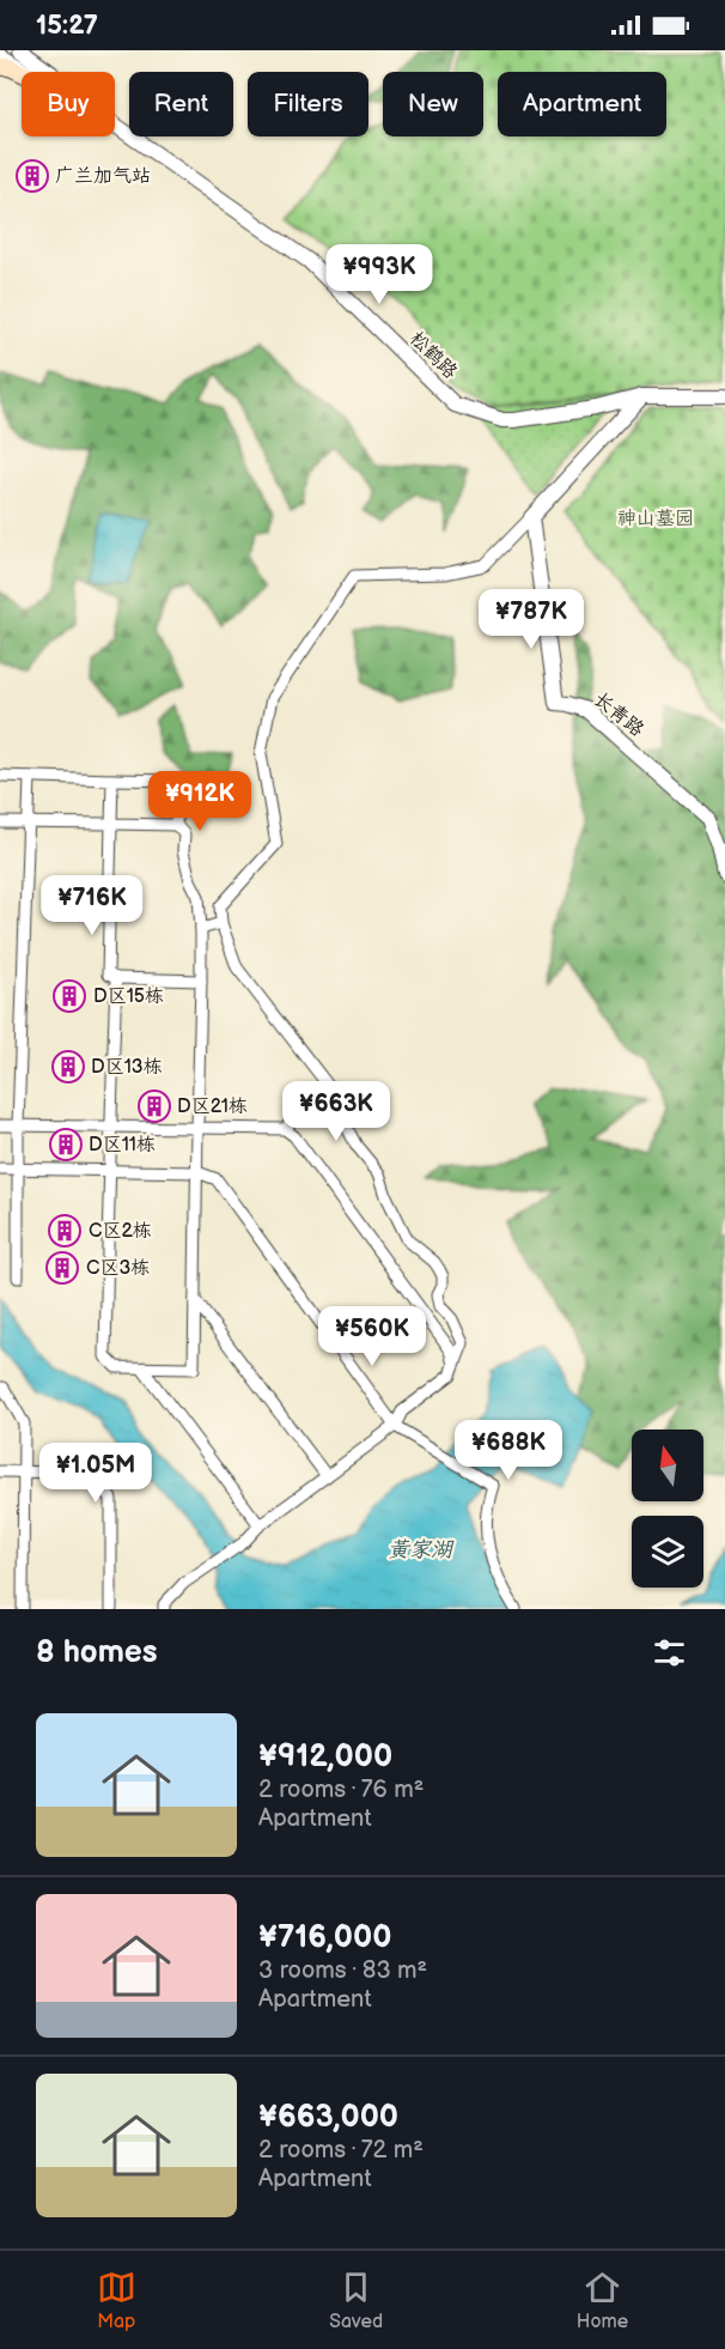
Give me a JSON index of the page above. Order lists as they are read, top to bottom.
{
  "streets": {
    "street": ["松鹤路", "长青路"]
  },
  "water": ["黄家湖"],
  "parks": ["神山墓园"],
  "places": {
    "building": [
      "广兰加气站",
      "D区15栋",
      "D区13栋",
      "D区21栋",
      "D区11栋",
      "C区2栋",
      "C区3栋"
    ]
  },
  "north": "top",
  "page": {
    "status": "15:27",
    "chip": [
      "Buy",
      "Rent",
      "Filters",
      "New",
      "Apartment"
    ],
    "price": [
      "¥993K",
      "¥787K",
      "¥912K",
      "¥716K",
      "¥663K",
      "¥560K",
      "¥688K",
      "¥1.05M"
    ],
    "heading": "8 homes",
    "list": [
      {
        "name": "¥912,000",
        "note": "2 rooms · 76 m² · Apartment"
      },
      {
        "name": "¥716,000",
        "note": "3 rooms · 83 m² · Apartment"
      },
      {
        "name": "¥663,000",
        "note": "2 rooms · 72 m² · Apartment"
      }
    ],
    "tabs": ["Map", "Saved", "Home"]
  }
}
